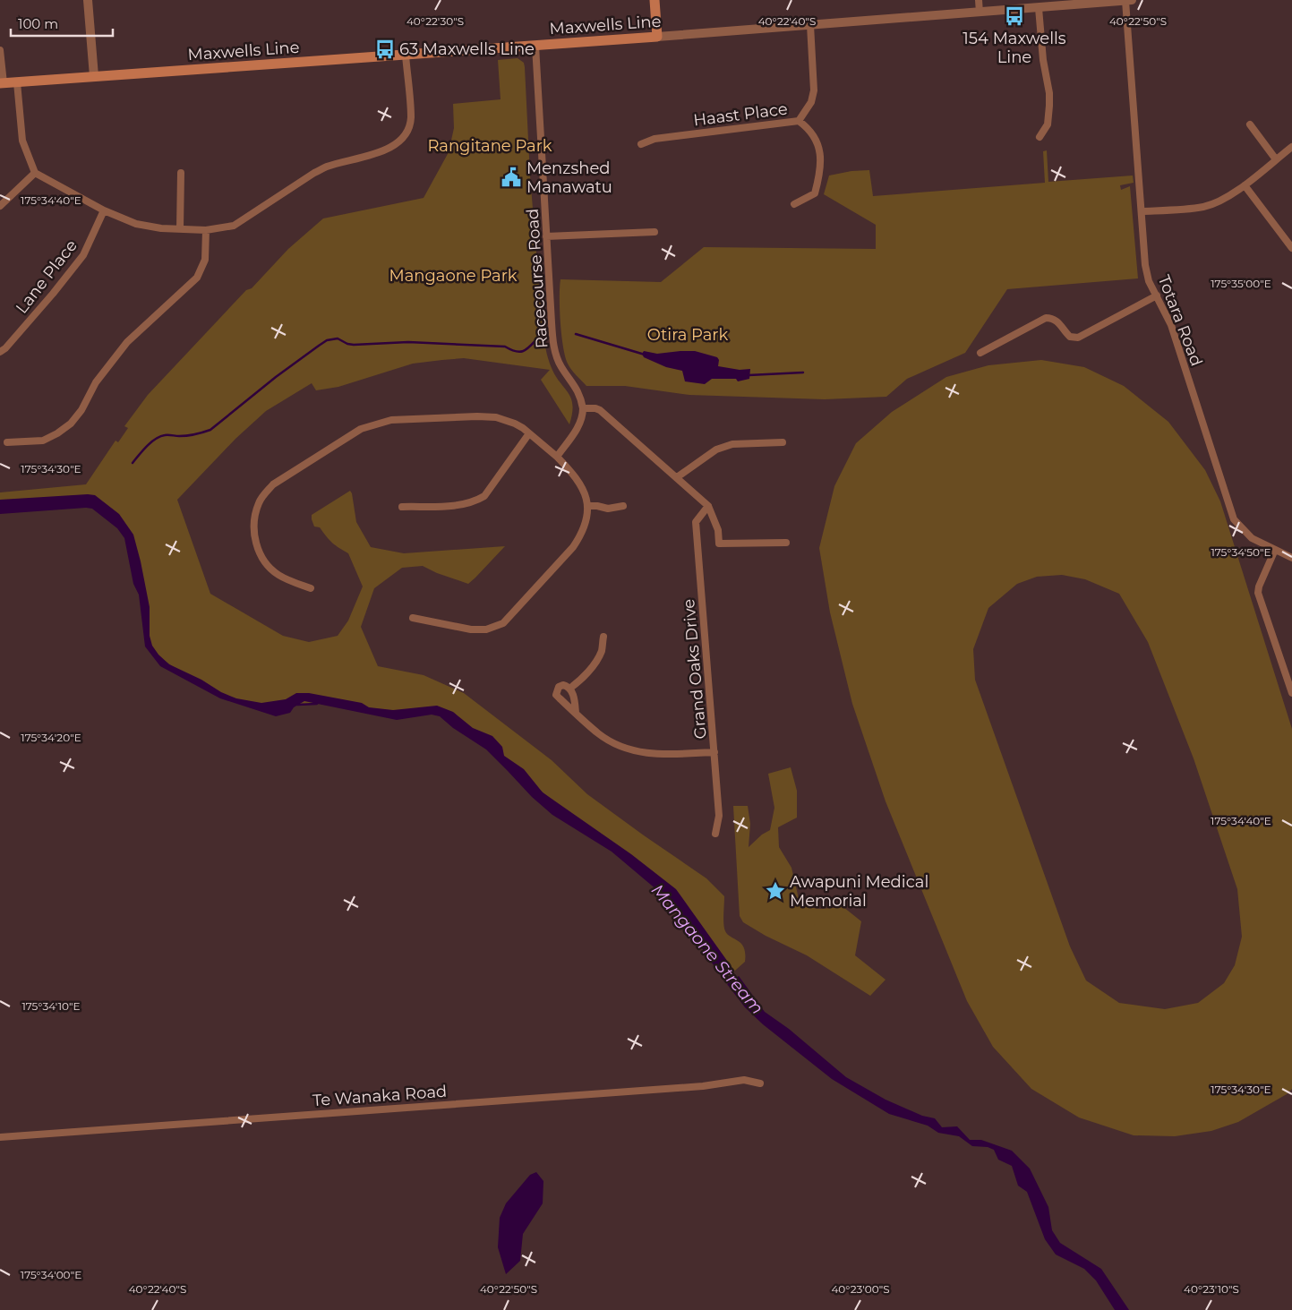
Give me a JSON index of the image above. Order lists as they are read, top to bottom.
{
  "streets": {
    "main road": ["Maxwells Line"],
    "street": [
      "Haast Place",
      "Lane Place",
      "Racecourse Road",
      "Totara Road",
      "Grand Oaks Drive",
      "Te Wanaka Road"
    ]
  },
  "crossings": [
    ["Maxwells Line", "Haast Place"],
    ["Maxwells Line", "Racecourse Road"],
    ["Maxwells Line", "Totara Road"]
  ],
  "water": ["Mangaone Stream"],
  "parks": ["Rangitane Park", "Mangaone Park", "Otira Park"],
  "places": {
    "bus stop": ["154 Maxwells Line", "63 Maxwells Line"],
    "public building": ["Menzshed Manawatu"],
    "place": ["Awapuni Medical Memorial"]
  },
  "scale_bar": "100 m",
  "coordinates": [
    "40°22'30\"S",
    "40°22'40\"S",
    "40°22'50\"S",
    "175°34'40\"E",
    "175°35'00\"E",
    "175°34'30\"E",
    "175°34'50\"E",
    "175°34'20\"E",
    "175°34'10\"E",
    "175°34'00\"E",
    "40°23'00\"S",
    "40°23'10\"S"
  ]
}
